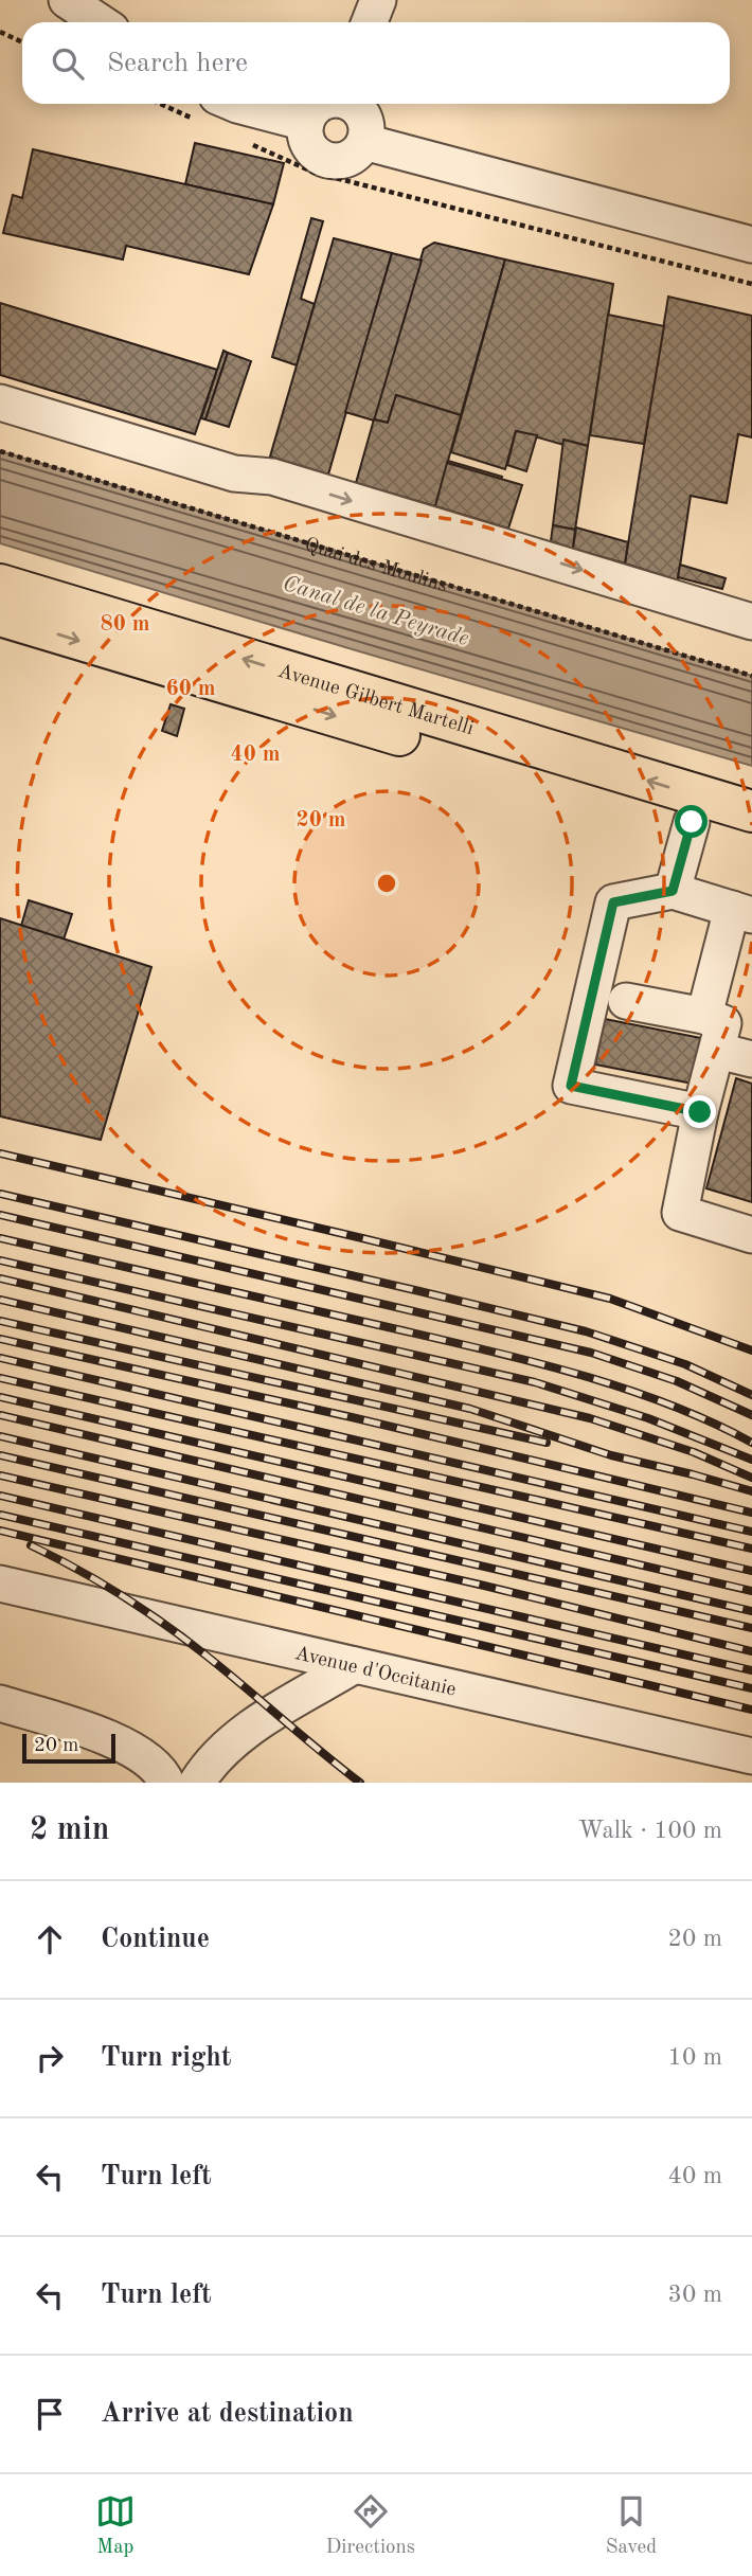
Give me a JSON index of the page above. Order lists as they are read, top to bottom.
{
  "streets": {
    "main road": ["Avenue Gilbert Martelli"],
    "street": ["Avenue d'Occitanie"],
    "path": ["Quai des Moulins"]
  },
  "water": ["Canal de la Peyrade"],
  "scale_bar": "20 m",
  "page": {
    "search": "Search here",
    "scale": "20 m",
    "heading": ["2 min", "Walk · 100 m"],
    "list": [
      ["Continue", "20 m"],
      ["Turn right", "10 m"],
      ["Turn left", "40 m"],
      ["Turn left", "30 m"],
      "Arrive at destination"
    ],
    "nav": ["Map", "Directions", "Saved"]
  },
  "rings": [
    "80 m",
    "60 m",
    "40 m",
    "20 m"
  ]
}
